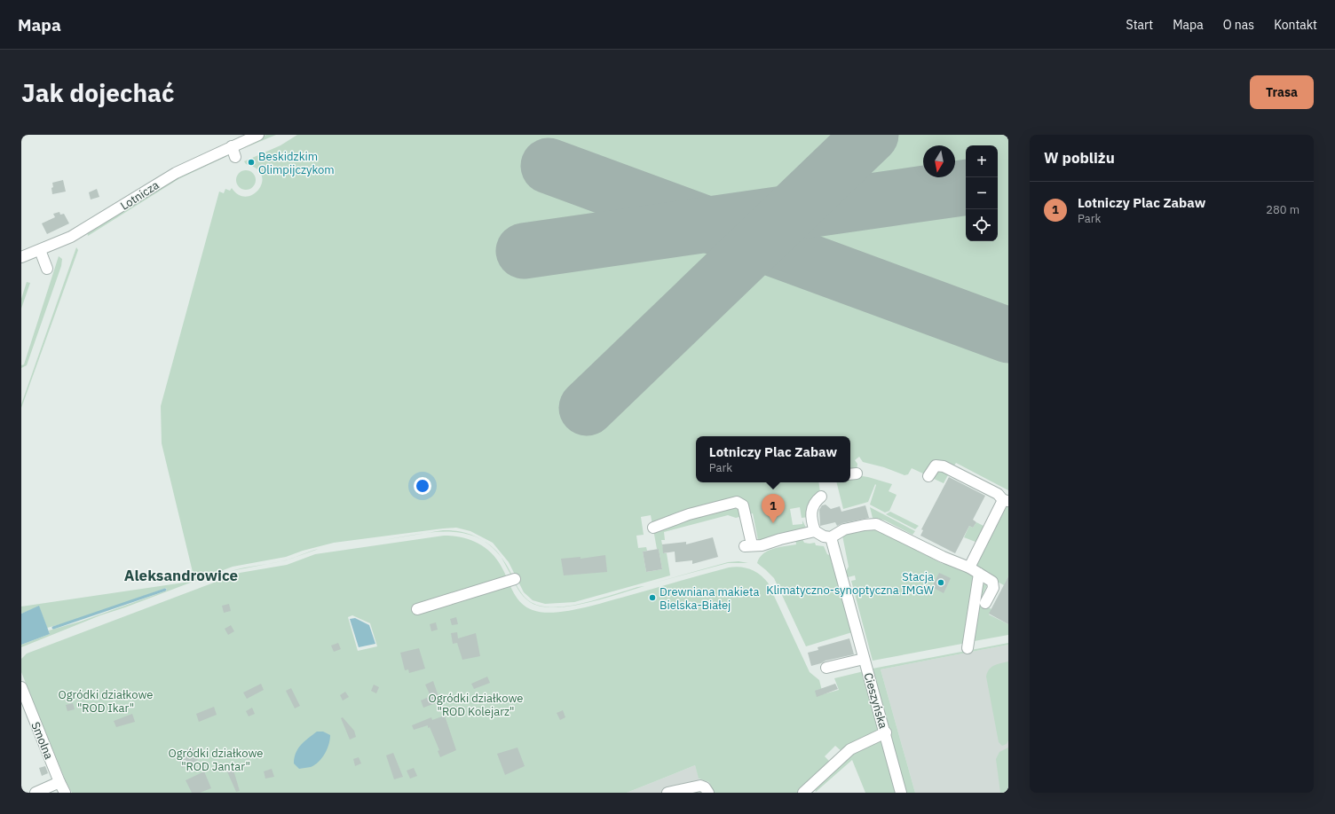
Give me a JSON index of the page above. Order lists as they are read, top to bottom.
{
  "streets": {
    "street": ["Lotnicza", "Cieszyńska", "Smolna"]
  },
  "districts": ["Aleksandrowice"],
  "parks": ["Ogródki działkowe \"ROD Ikar\"", "Ogródki działkowe \"ROD Kolejarz\"", "Ogródki działkowe \"ROD Jantar\""],
  "places": ["Beskidzkim Olimpijczykom", "Stacja Klimatyczno-synoptyczna IMGW", "Drewniana makieta Bielska-Białej"],
  "north": "bottom",
  "page": {
    "header": "Mapa",
    "nav": [
      "Start",
      "Mapa",
      "O nas",
      "Kontakt"
    ],
    "buttons": "Trasa",
    "title": "Jak dojechać",
    "heading": "W pobliżu",
    "map_buttons": ["+", "−"],
    "list": [
      {
        "mark": "1",
        "name": "Lotniczy Plac Zabaw",
        "note": "Park",
        "value": "280 m"
      }
    ],
    "popup": ["Lotniczy Plac Zabaw", "Park"],
    "pins": "1"
  }
}
